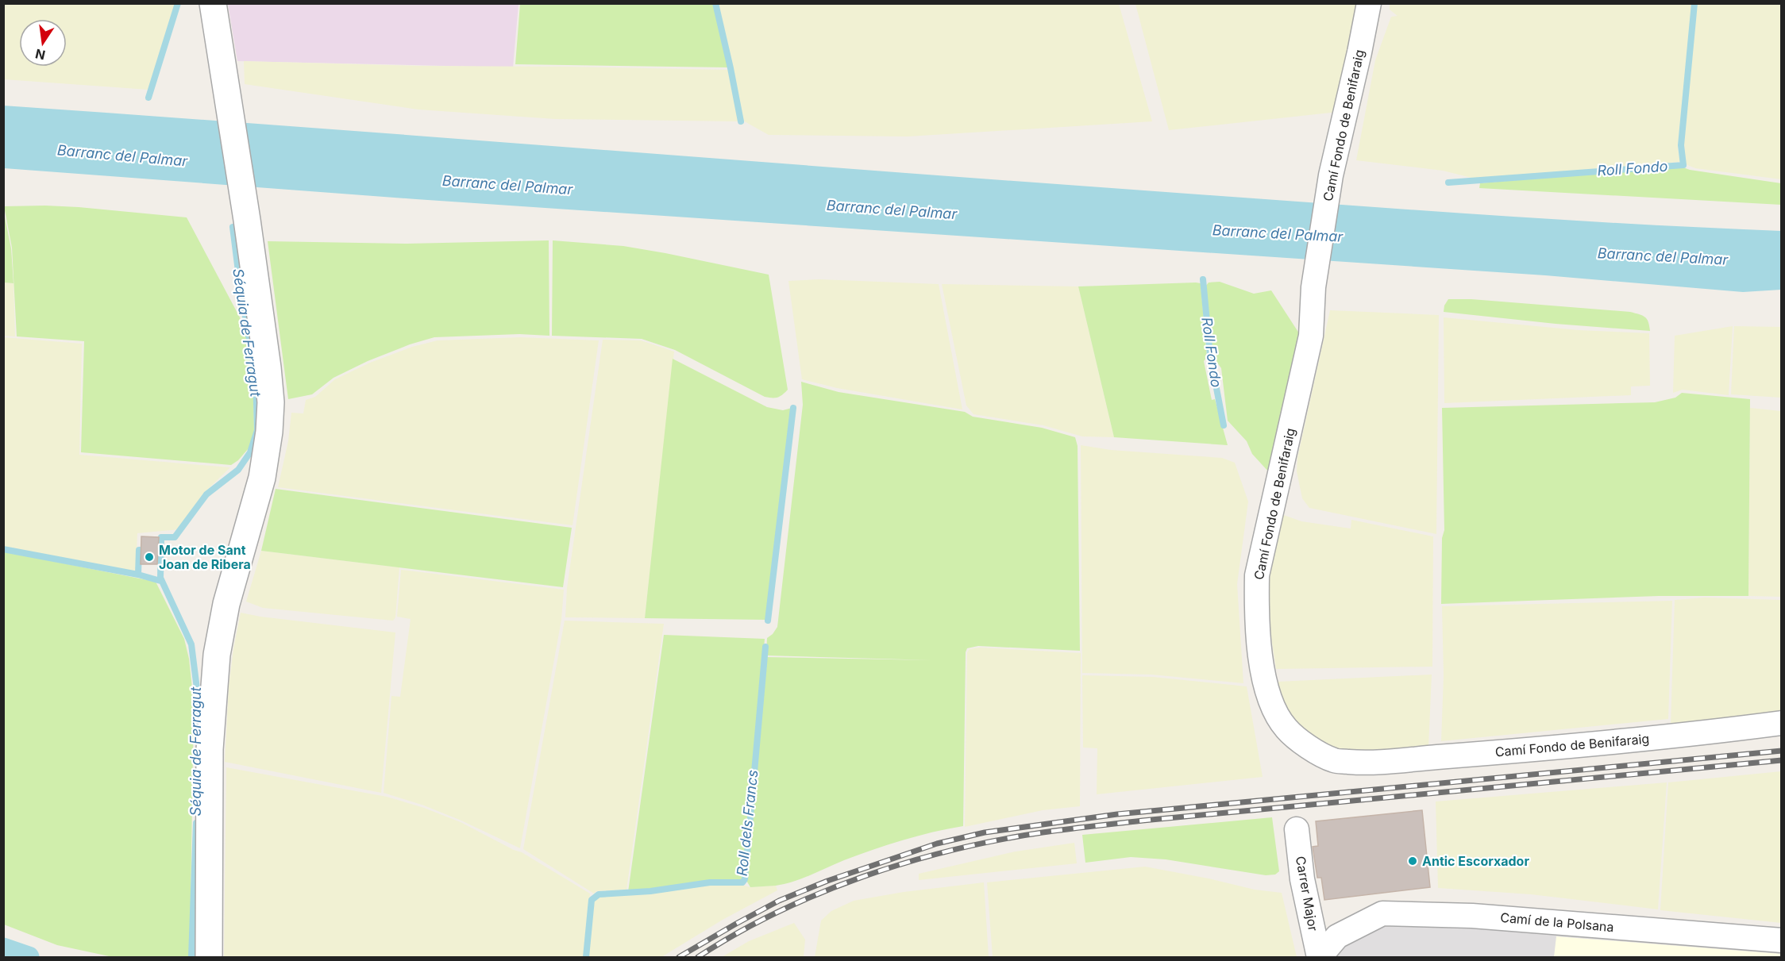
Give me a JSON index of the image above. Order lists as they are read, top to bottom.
{
  "streets": {
    "street": ["Camí Fondo de Benifaraig", "Carrer Major", "Camí de la Polsana"]
  },
  "crossings": [
    ["Carrer Major", "Camí de la Polsana"]
  ],
  "water": [
    "Barranc del Palmar",
    "Roll Fondo",
    "Séquia de Ferragut",
    "Roll dels Francs"
  ],
  "places": ["Motor de Sant Joan de Ribera", "Antic Escorxador"],
  "north": "bottom"
}
